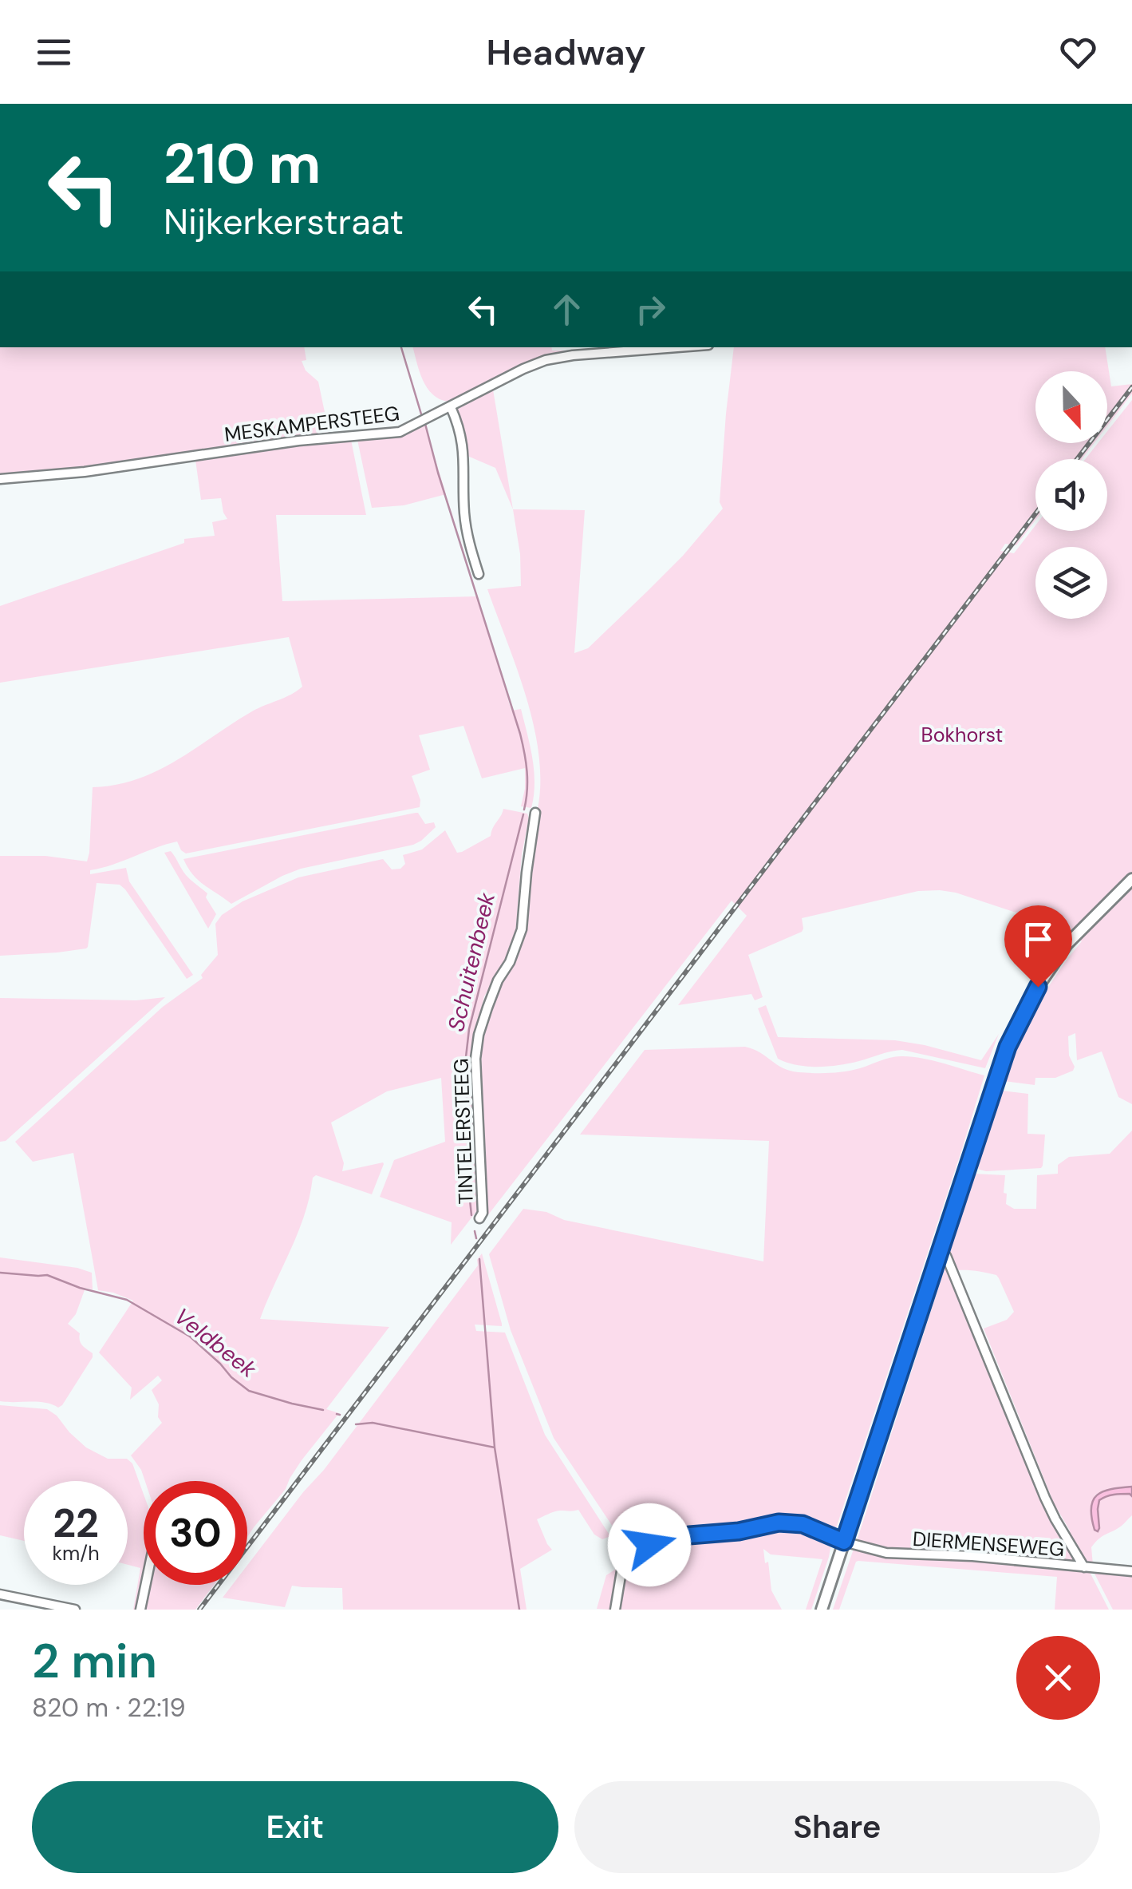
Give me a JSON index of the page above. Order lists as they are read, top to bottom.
{
  "streets": {
    "street": ["MESKAMPERSTEEG", "TINTELERSTEEG", "DIERMENSEWEG"]
  },
  "water": ["Schuitenbeek", "Veldbeek"],
  "parks": ["Bokhorst"],
  "north": "bottom",
  "page": {
    "header": "Headway",
    "turn": ["210 m", "Nijkerkerstraat"],
    "speed": "22 km/h",
    "limit": "30",
    "heading": ["2 min", "820 m · 22:19"],
    "buttons": ["Exit", "Share"]
  }
}
